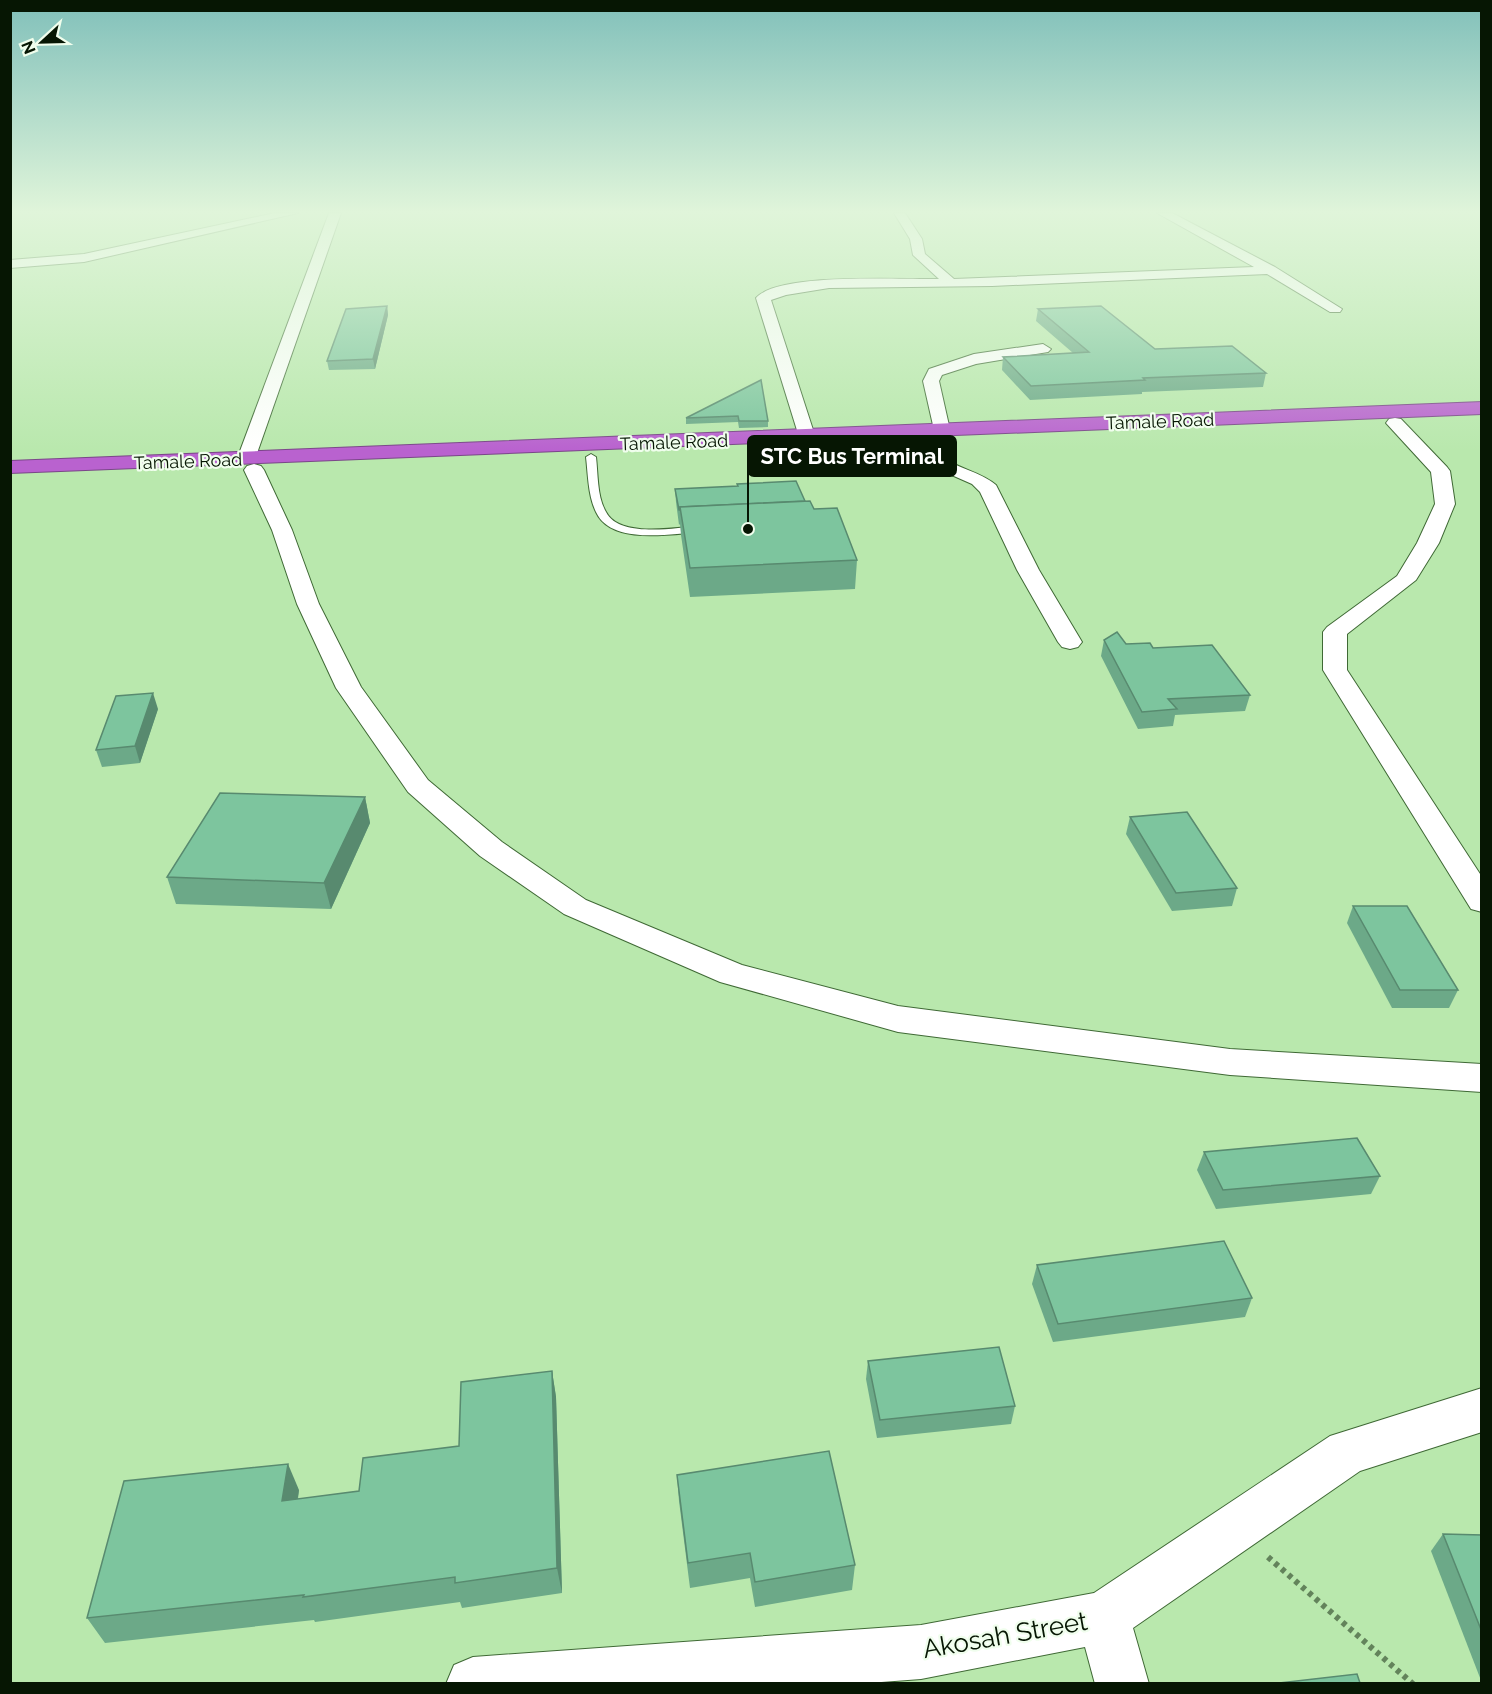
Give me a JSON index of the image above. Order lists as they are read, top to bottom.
{
  "streets": {
    "highway": ["Tamale Road"],
    "street": ["Akosah Street"]
  },
  "places": ["STC Bus Terminal"],
  "north": "left"
}
